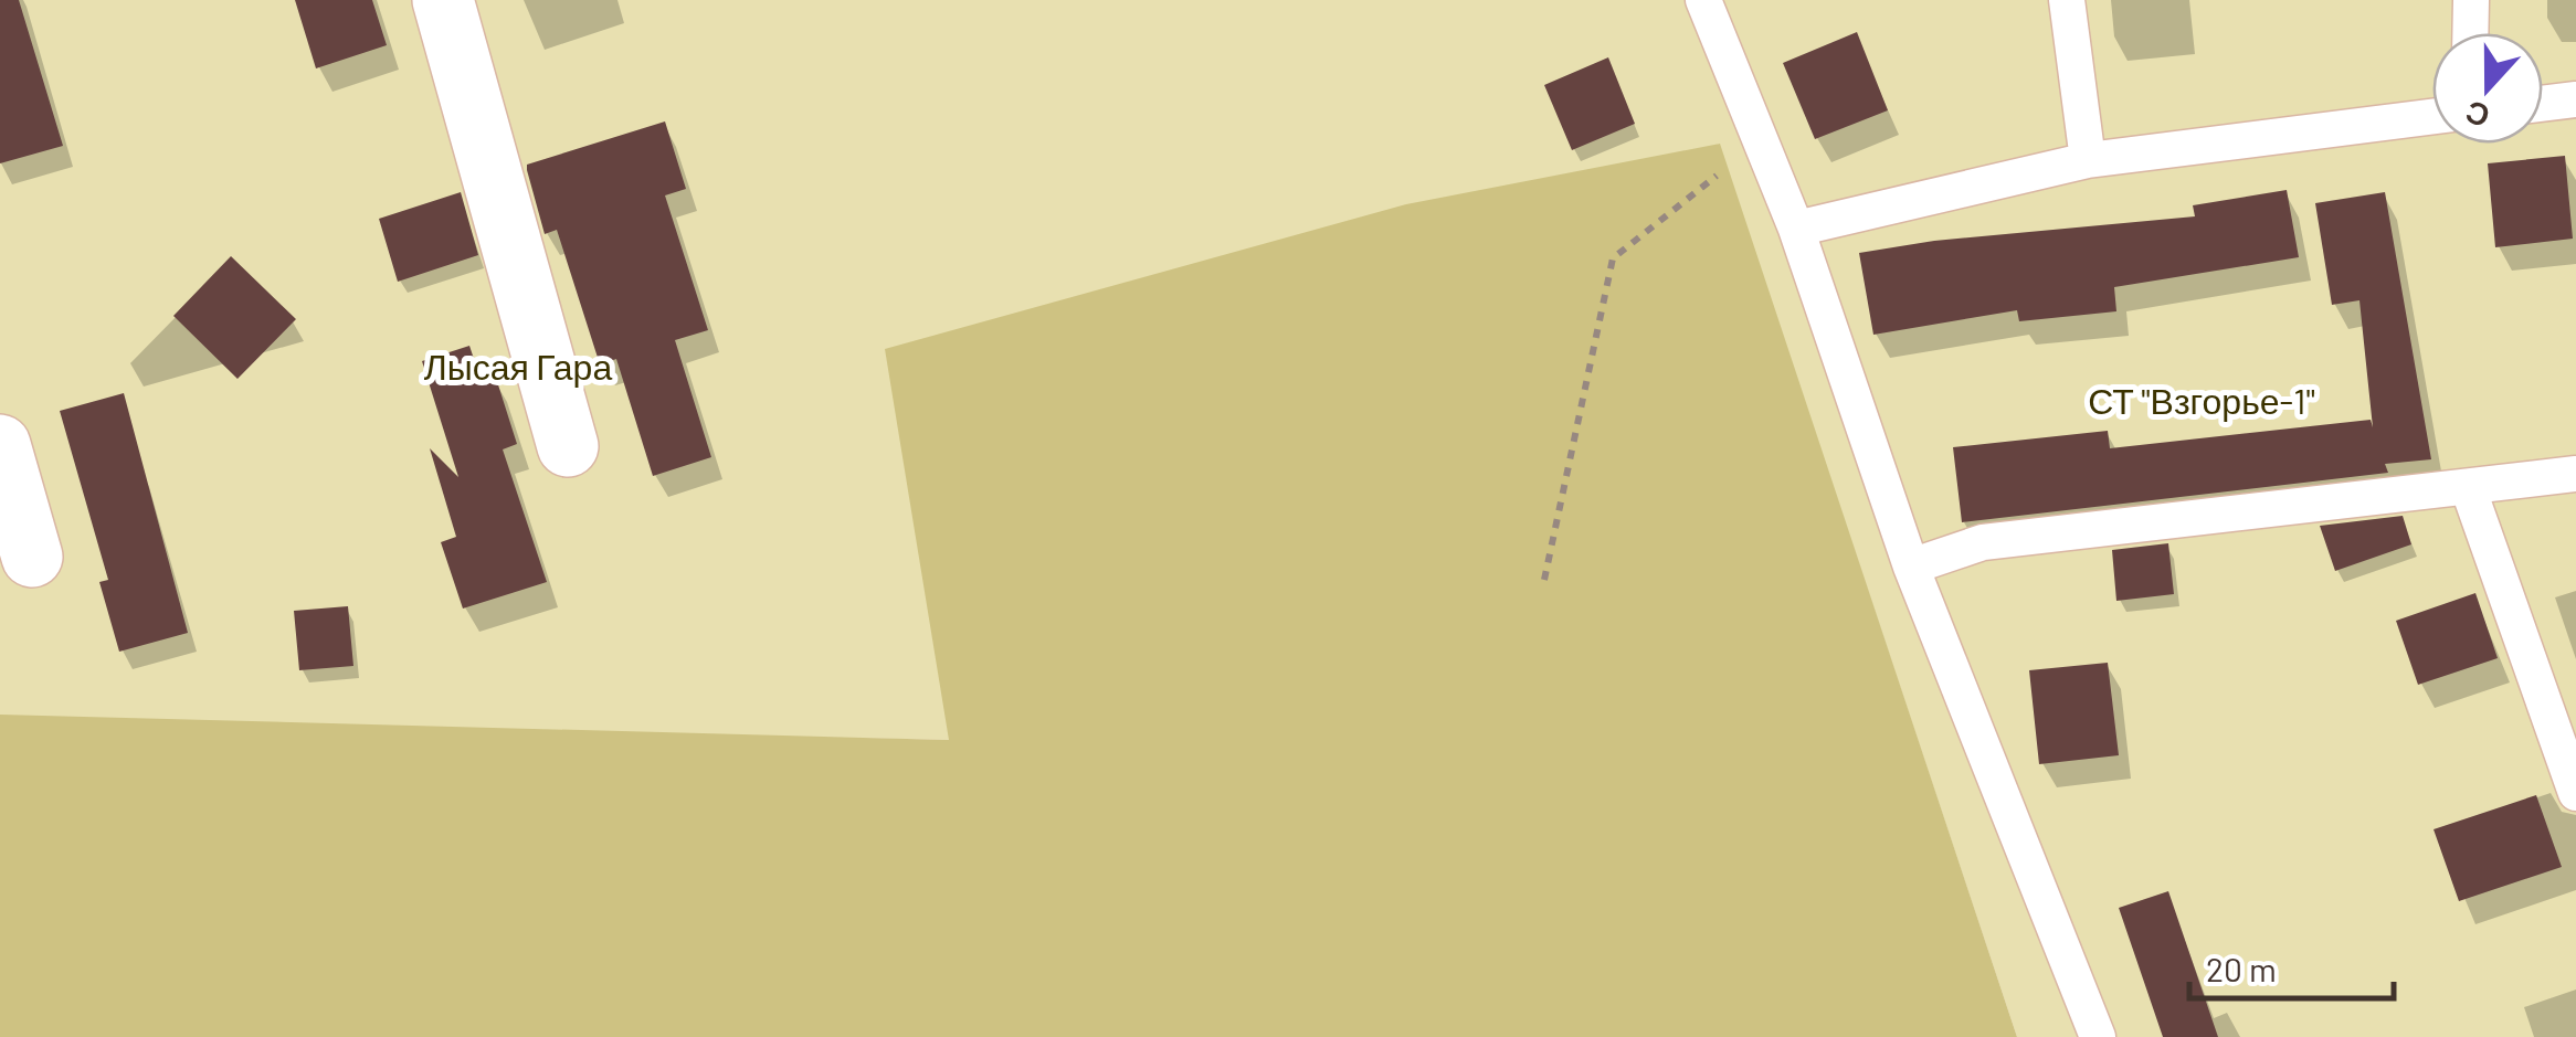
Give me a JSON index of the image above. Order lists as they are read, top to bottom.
{
  "parks": ["Лысая Гара", "СТ \"Взгорье-1\""],
  "scale_bar": "20 m",
  "north": "bottom"
}
